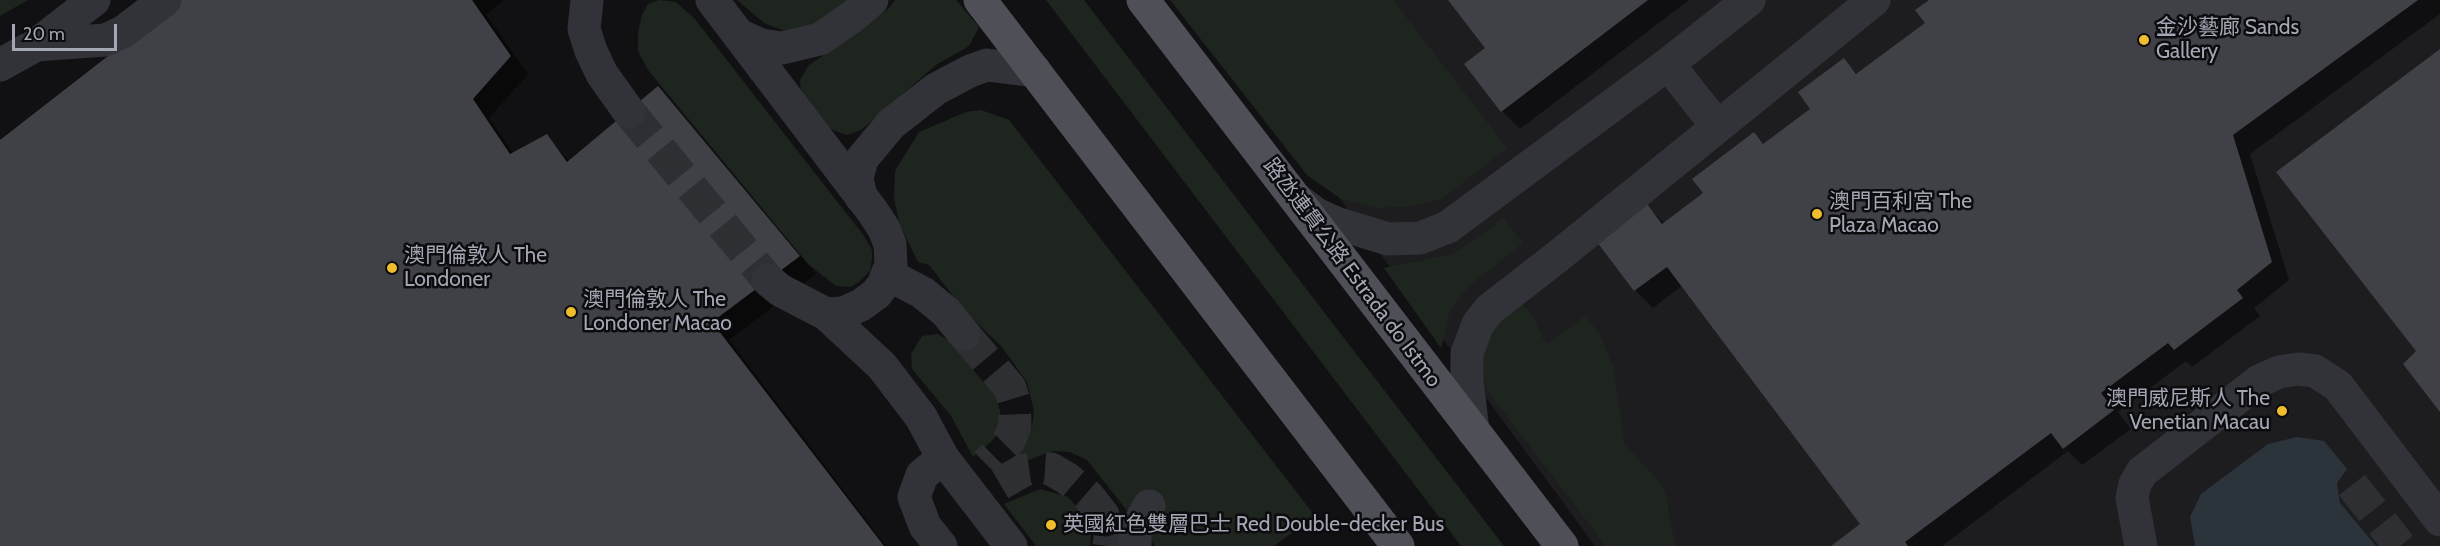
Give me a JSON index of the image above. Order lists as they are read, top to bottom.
{
  "streets": {
    "main road": ["路氹連貫公路 Estrada do Istmo"]
  },
  "places": [
    "金沙藝廊 Sands Gallery",
    "澳門百利宮 The Plaza Macao",
    "澳門倫敦人 The Londoner",
    "澳門倫敦人 The Londoner Macao",
    "澳門威尼斯人 The Venetian Macau",
    "英國紅色雙層巴士 Red Double-decker Bus"
  ],
  "scale_bar": "20 m"
}
